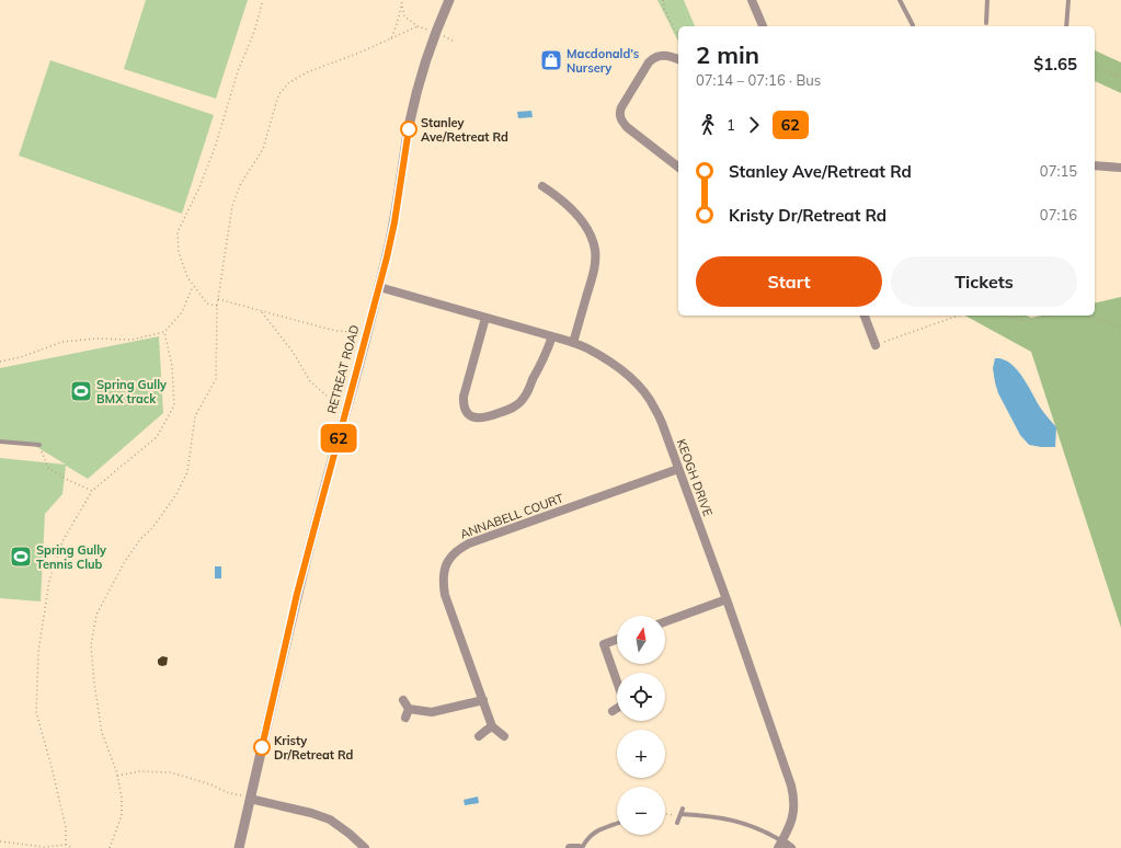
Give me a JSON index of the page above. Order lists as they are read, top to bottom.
{
  "streets": {
    "street": ["RETREAT ROAD", "KEOGH DRIVE", "ANNABELL COURT"]
  },
  "crossings": [
    ["RETREAT ROAD", "KEOGH DRIVE"],
    ["KEOGH DRIVE", "ANNABELL COURT"]
  ],
  "places": {
    "shop": ["Macdonald’s Nursery"],
    "other": ["Stanley Ave/Retreat Rd", "Kristy Dr/Retreat Rd"],
    "sports": ["Spring Gully BMX track", "Spring Gully Tennis Club"]
  },
  "lines": ["bus line 62"],
  "north": "top",
  "page": {
    "on_map": "62",
    "heading": ["2 min", "07:14 – 07:16 · Bus", "$1.65"],
    "legs": ["1", "62"],
    "list": [
      {
        "name": "Stanley Ave/Retreat Rd",
        "value": "07:15"
      },
      {
        "name": "Kristy Dr/Retreat Rd",
        "value": "07:16"
      }
    ],
    "buttons": ["Start", "Tickets"],
    "map_buttons": ["+", "−"]
  }
}
